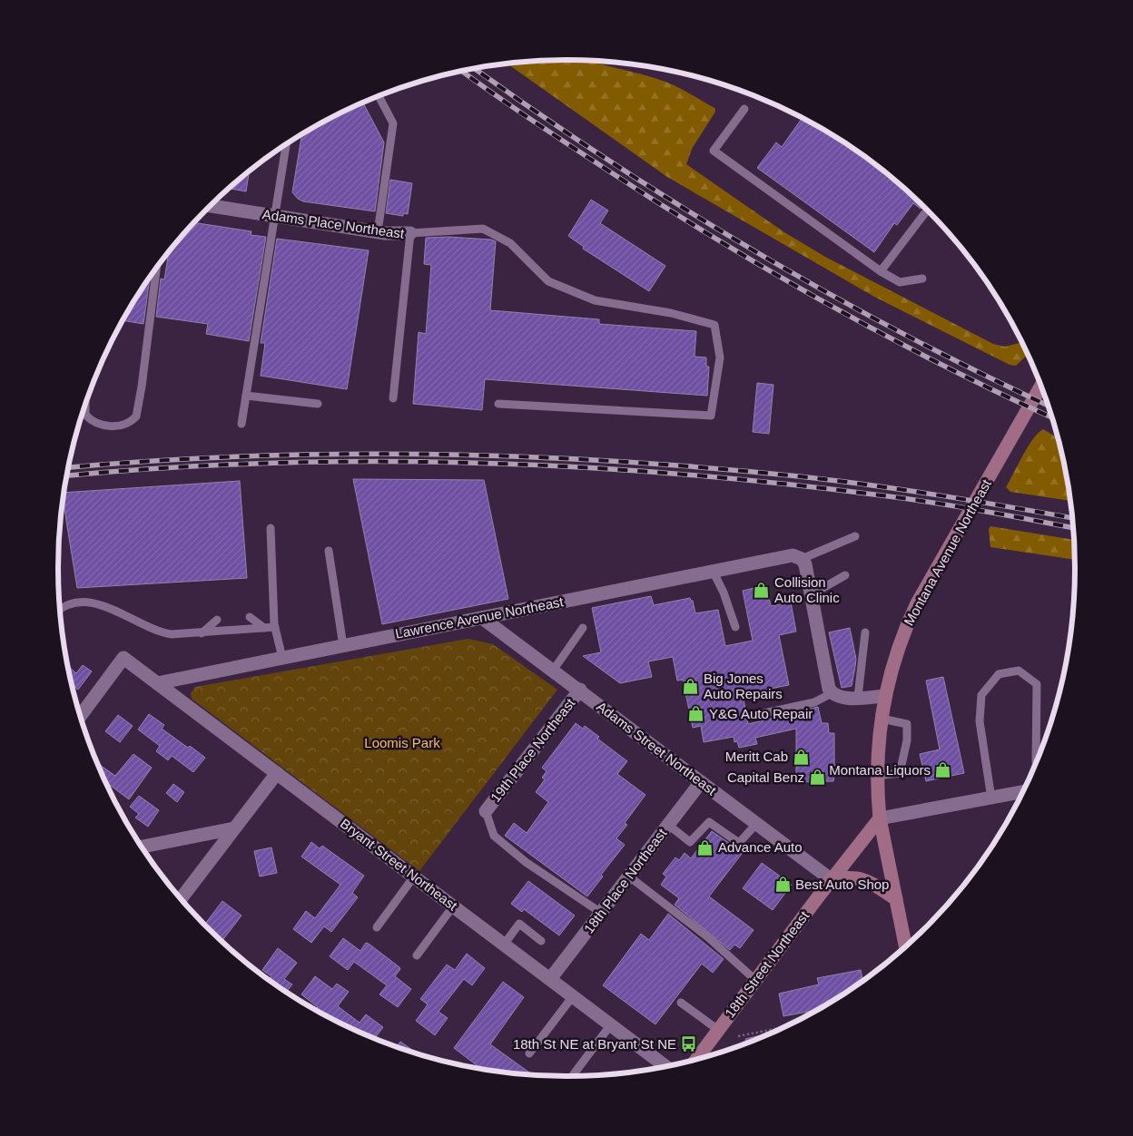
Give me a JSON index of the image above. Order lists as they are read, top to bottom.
{
  "streets": {
    "main road": ["Montana Avenue Northeast", "18th Street Northeast"],
    "street": [
      "Adams Place Northeast",
      "Lawrence Avenue Northeast",
      "Adams Street Northeast",
      "19th Place Northeast",
      "Bryant Street Northeast",
      "18th Place Northeast"
    ]
  },
  "crossings": [
    ["Montana Avenue Northeast", "18th Street Northeast"],
    ["Lawrence Avenue Northeast", "Adams Street Northeast"],
    ["Lawrence Avenue Northeast", "Bryant Street Northeast"],
    ["Adams Street Northeast", "19th Place Northeast"],
    ["Adams Street Northeast", "18th Place Northeast"],
    ["Adams Street Northeast", "18th Street Northeast"],
    ["Bryant Street Northeast", "18th Place Northeast"]
  ],
  "parks": ["Loomis Park"],
  "places": {
    "shop": [
      "Collision Auto Clinic",
      "Big Jones Auto Repairs",
      "Y&G Auto Repair",
      "Meritt Cab",
      "Montana Liquors",
      "Capital Benz",
      "Advance Auto",
      "Best Auto Shop"
    ],
    "bus stop": ["18th St NE at Bryant St NE"]
  }
}
